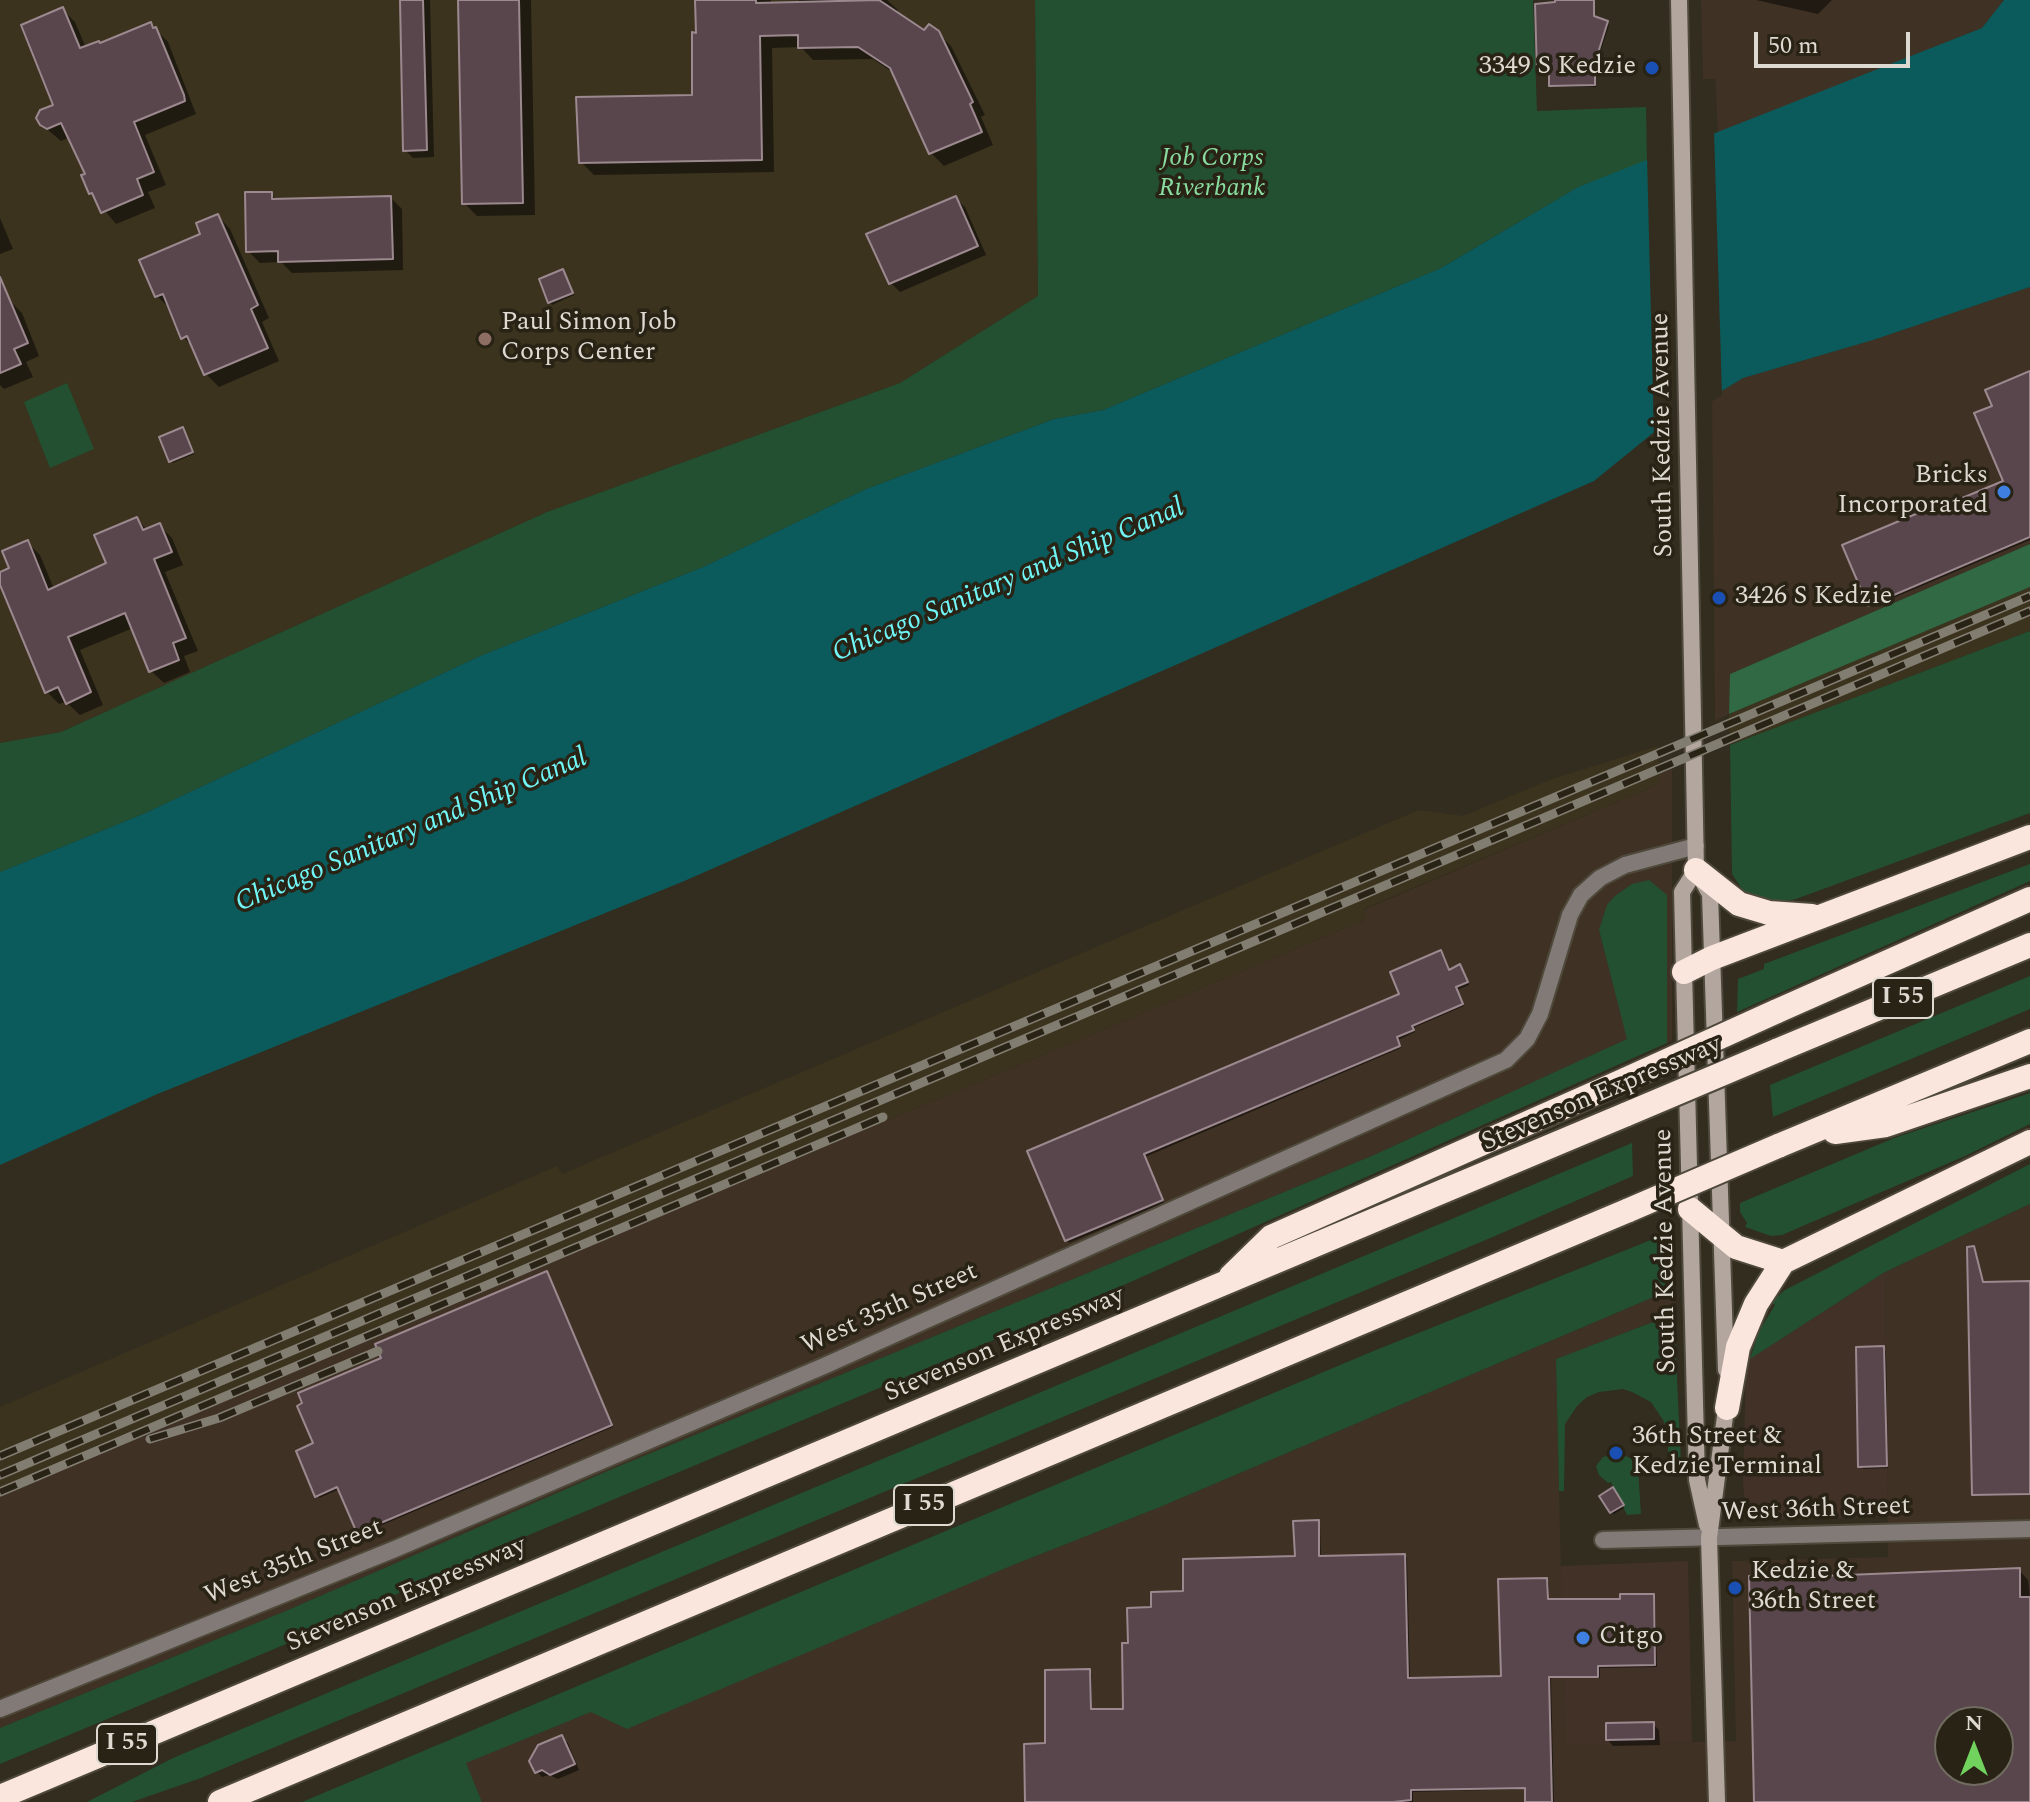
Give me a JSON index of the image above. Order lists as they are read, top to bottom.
{
  "streets": {
    "highway": ["I 55", "Stevenson Expressway"],
    "main road": ["South Kedzie Avenue"],
    "street": ["West 35th Street", "West 36th Street"]
  },
  "crossings": [
    ["South Kedzie Avenue", "West 35th Street"],
    ["South Kedzie Avenue", "West 36th Street"]
  ],
  "water": ["Chicago Sanitary and Ship Canal"],
  "parks": ["Job Corps Riverbank"],
  "places": [
    "3349 S Kedzie",
    "Paul Simon Job Corps Center",
    "Bricks Incorporated",
    "3426 S Kedzie",
    "36th Street & Kedzie Terminal",
    "Kedzie & 36th Street",
    "Citgo"
  ],
  "scale_bar": "50 m",
  "north": "top"
}
